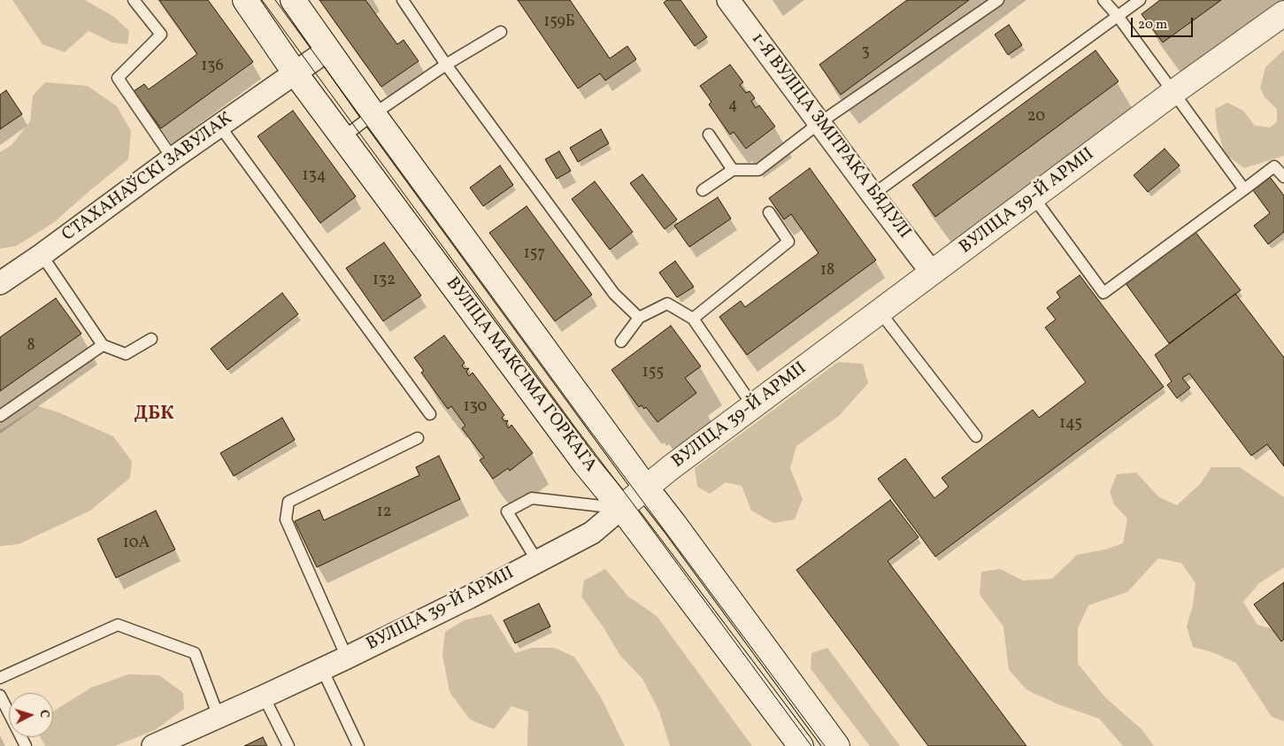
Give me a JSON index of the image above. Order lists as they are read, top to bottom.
{
  "streets": {
    "main road": ["ВУЛІЦА 39-Й АРМІІ", "ВУЛІЦА МАКСІМА ГОРКАГА"],
    "street": ["1-Я ВУЛІЦА ЗМІТРАКА БЯДУЛІ", "СТАХАНАЎСКІ ЗАВУЛАК"]
  },
  "crossings": [
    ["1-Я ВУЛІЦА ЗМІТРАКА БЯДУЛІ", "ВУЛІЦА 39-Й АРМІІ"],
    ["СТАХАНАЎСКІ ЗАВУЛАК", "ВУЛІЦА МАКСІМА ГОРКАГА"],
    ["ВУЛІЦА 39-Й АРМІІ", "ВУЛІЦА МАКСІМА ГОРКАГА"]
  ],
  "districts": ["ДБК"],
  "house_numbers": [
    "159Б",
    "3",
    "136",
    "4",
    "20",
    "134",
    "157",
    "18",
    "132",
    "8",
    "155",
    "130",
    "145",
    "12",
    "10А"
  ],
  "scale_bar": "20 m",
  "north": "right"
}
